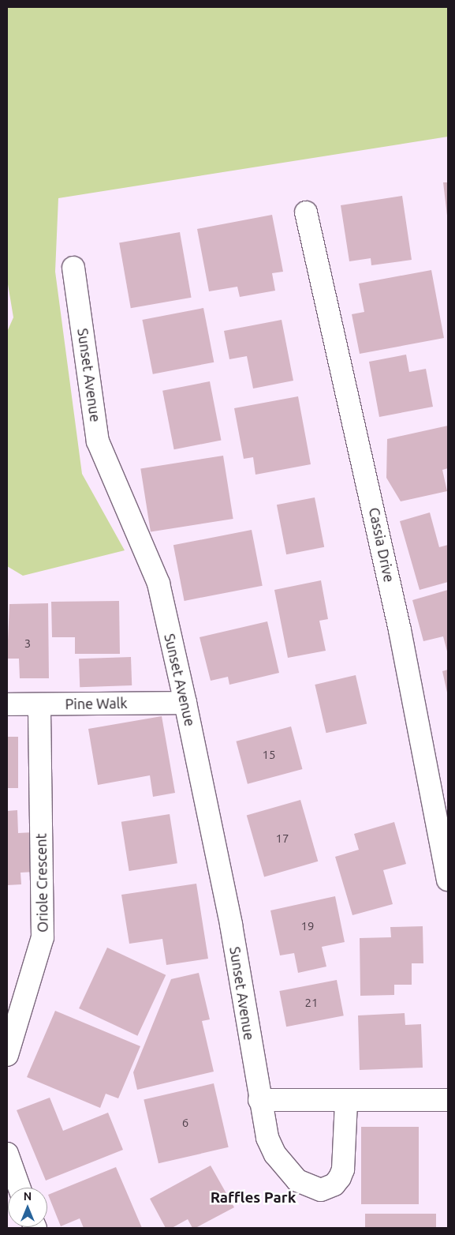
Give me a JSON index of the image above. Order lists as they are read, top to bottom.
{
  "streets": {
    "street": [
      "Sunset Avenue",
      "Cassia Drive",
      "Pine Walk",
      "Oriole Crescent"
    ]
  },
  "crossings": [
    ["Sunset Avenue", "Pine Walk"],
    ["Pine Walk", "Oriole Crescent"]
  ],
  "districts": ["Raffles Park"],
  "house_numbers": [
    "3",
    "15",
    "17",
    "19",
    "21",
    "6"
  ],
  "north": "top"
}
